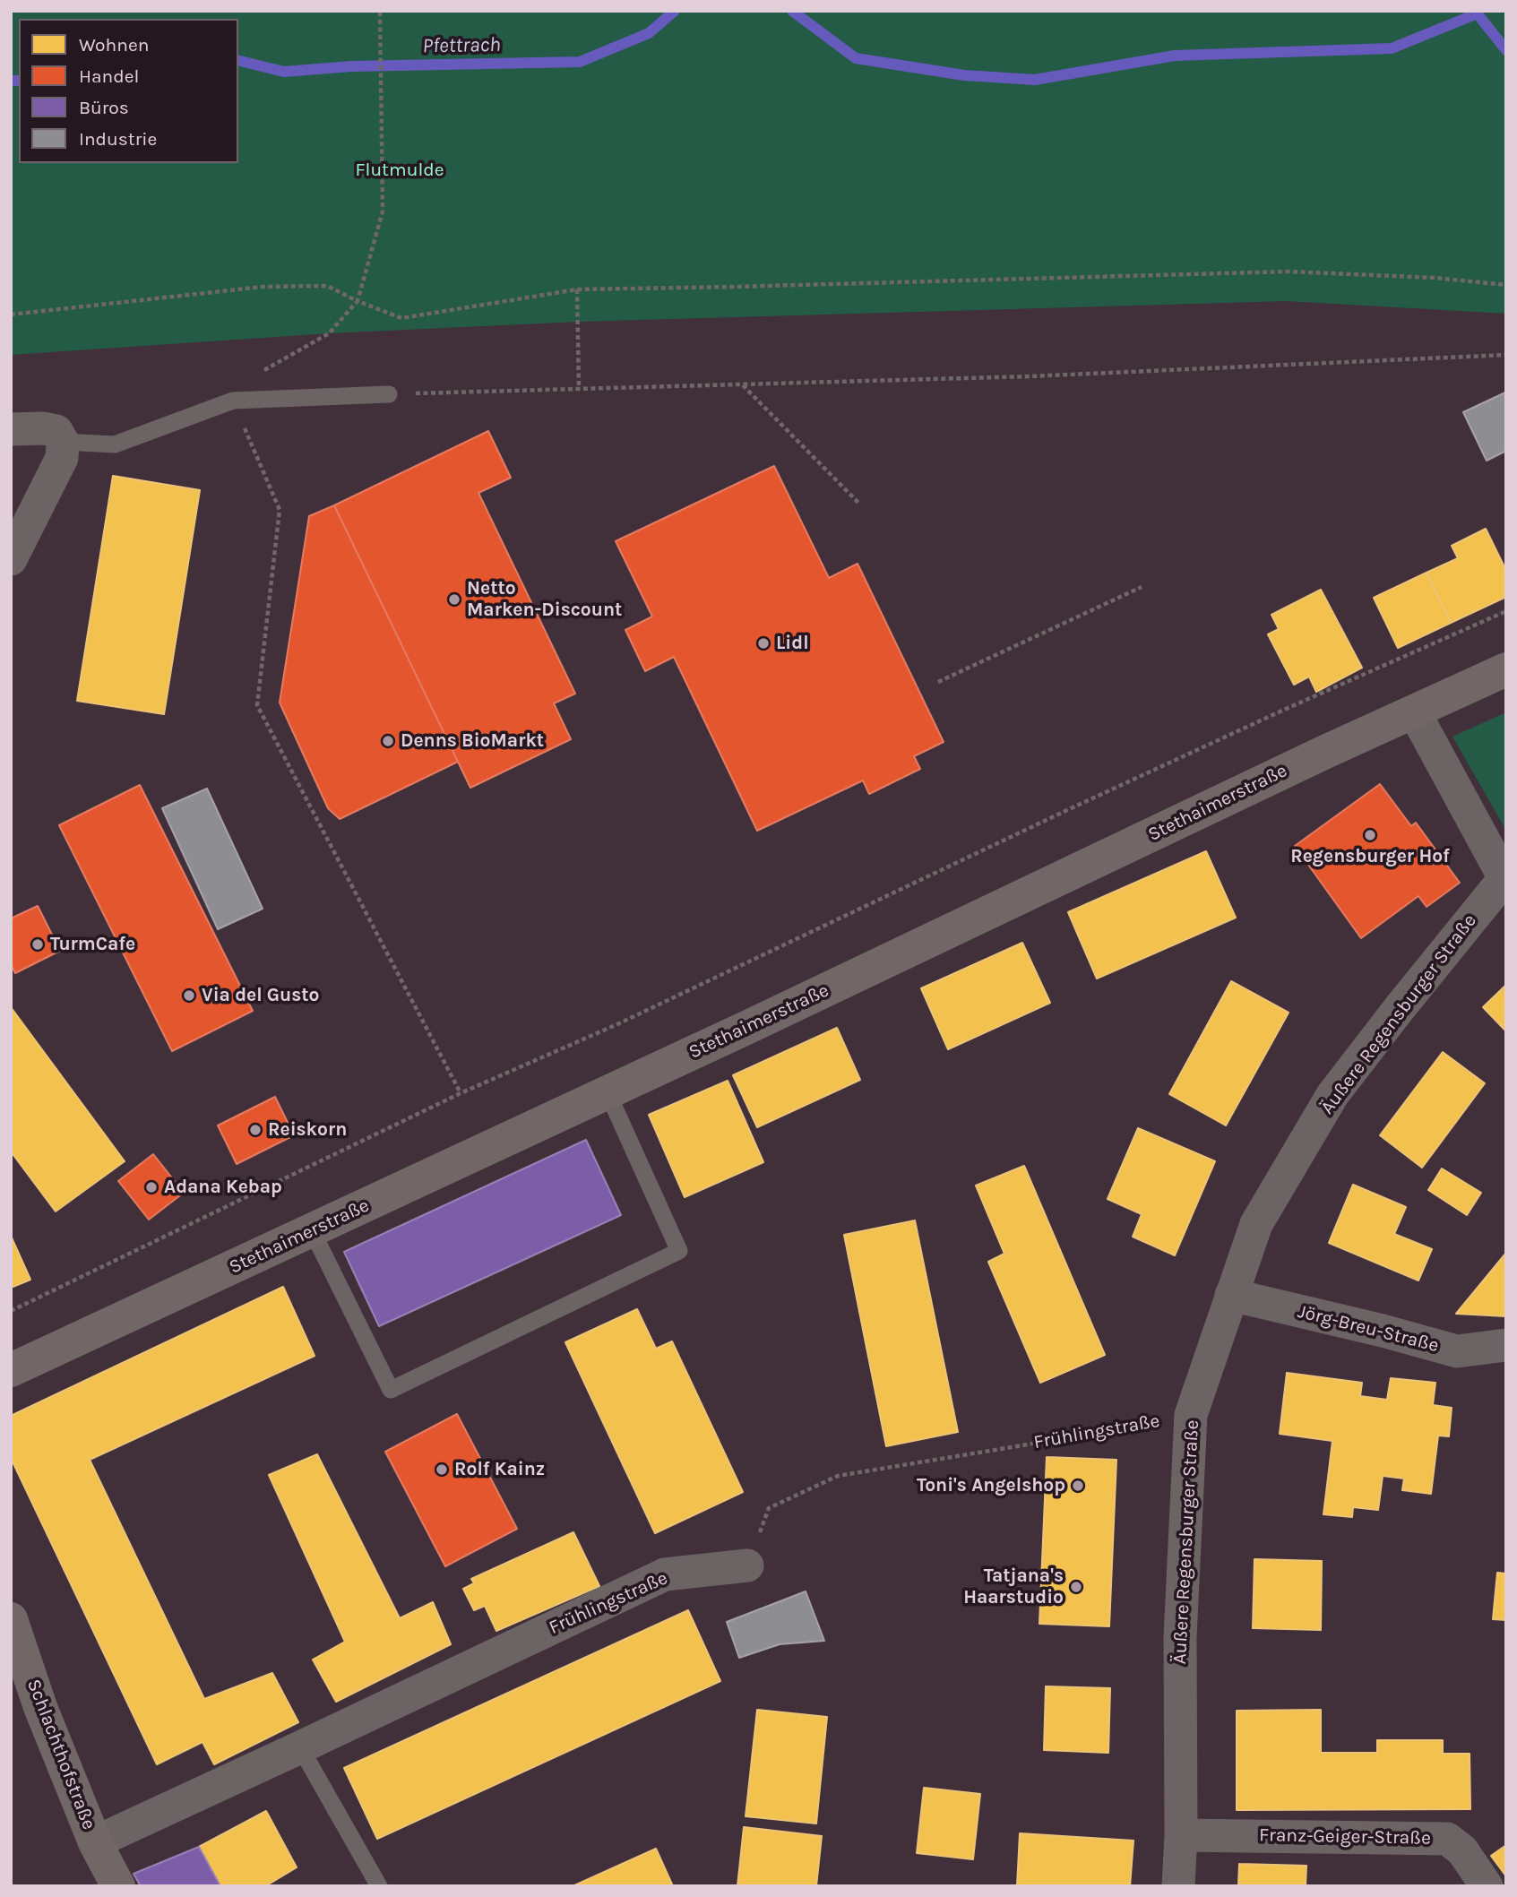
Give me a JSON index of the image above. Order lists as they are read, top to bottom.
{
  "streets": {
    "main road": ["Stethaimerstraße", "Schlachthofstraße"],
    "street": [
      "Äußere Regensburger Straße",
      "Jörg-Breu-Straße",
      "Frühlingstraße",
      "Franz-Geiger-Straße"
    ]
  },
  "crossings": [
    ["Äußere Regensburger Straße", "Jörg-Breu-Straße"],
    ["Äußere Regensburger Straße", "Frühlingstraße"],
    ["Äußere Regensburger Straße", "Franz-Geiger-Straße"],
    ["Frühlingstraße", "Schlachthofstraße"]
  ],
  "water": ["Pfettrach"],
  "parks": ["Flutmulde"],
  "places": [
    "Netto Marken-Discount",
    "Lidl",
    "Denns BioMarkt",
    "Regensburger Hof",
    "TurmCafe",
    "Via del Gusto",
    "Reiskorn",
    "Adana Kebap",
    "Rolf Kainz",
    "Toni's Angelshop",
    "Tatjana's Haarstudio"
  ],
  "legend": [
    "Wohnen",
    "Handel",
    "Büros",
    "Industrie"
  ]
}
